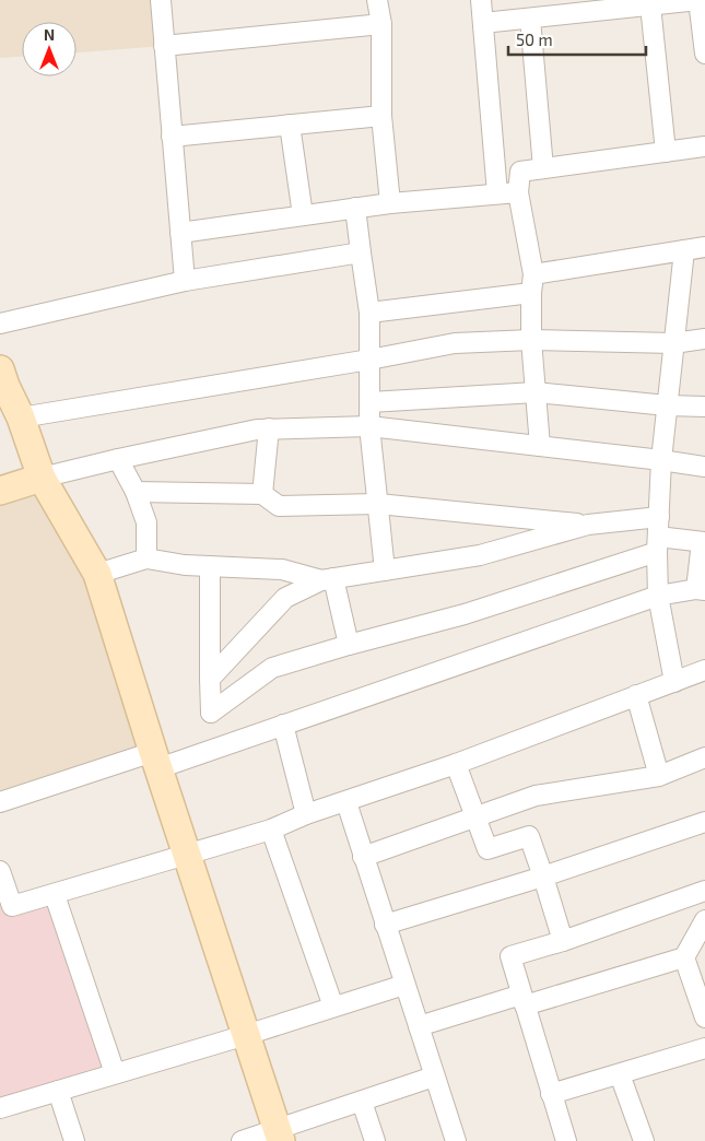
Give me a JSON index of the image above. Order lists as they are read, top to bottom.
{
  "scale_bar": "50 m",
  "north": "top"
}
